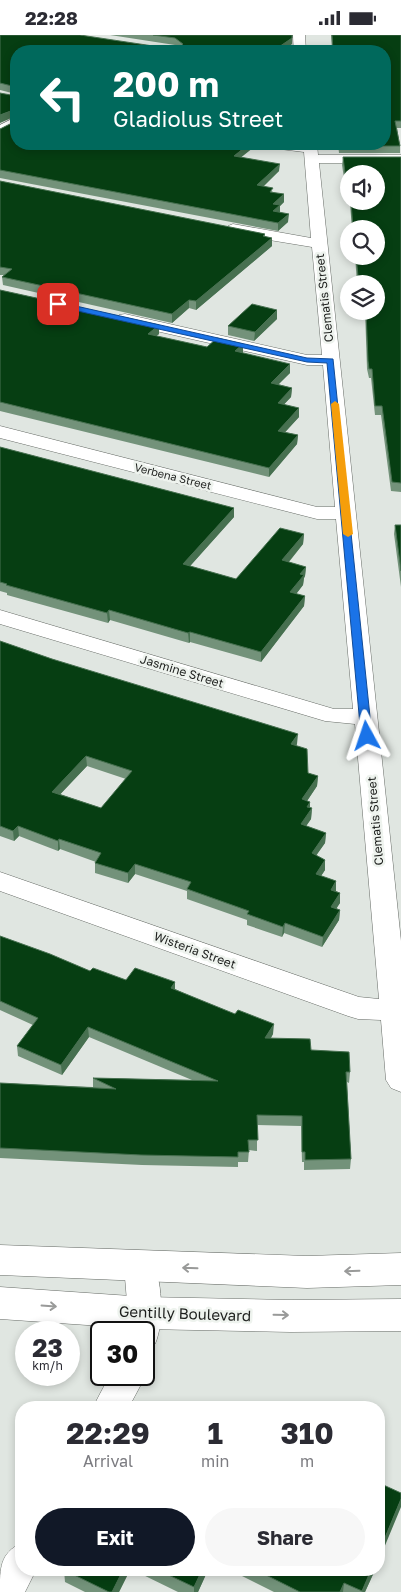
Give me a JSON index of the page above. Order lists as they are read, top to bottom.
{
  "streets": {
    "main road": ["Gentilly Boulevard"],
    "street": [
      "Clematis Street",
      "Verbena Street",
      "Jasmine Street",
      "Wisteria Street"
    ]
  },
  "crossings": [
    ["Clematis Street", "Verbena Street"],
    ["Clematis Street", "Jasmine Street"],
    ["Clematis Street", "Wisteria Street"]
  ],
  "page": {
    "status": "22:28",
    "turn": ["200 m", "Gladiolus Street"],
    "speed": "23 km/h",
    "limit": "30",
    "eta": [
      "22:29",
      "Arrival",
      "1",
      "min",
      "310",
      "m"
    ],
    "buttons": ["Exit", "Share"]
  }
}
